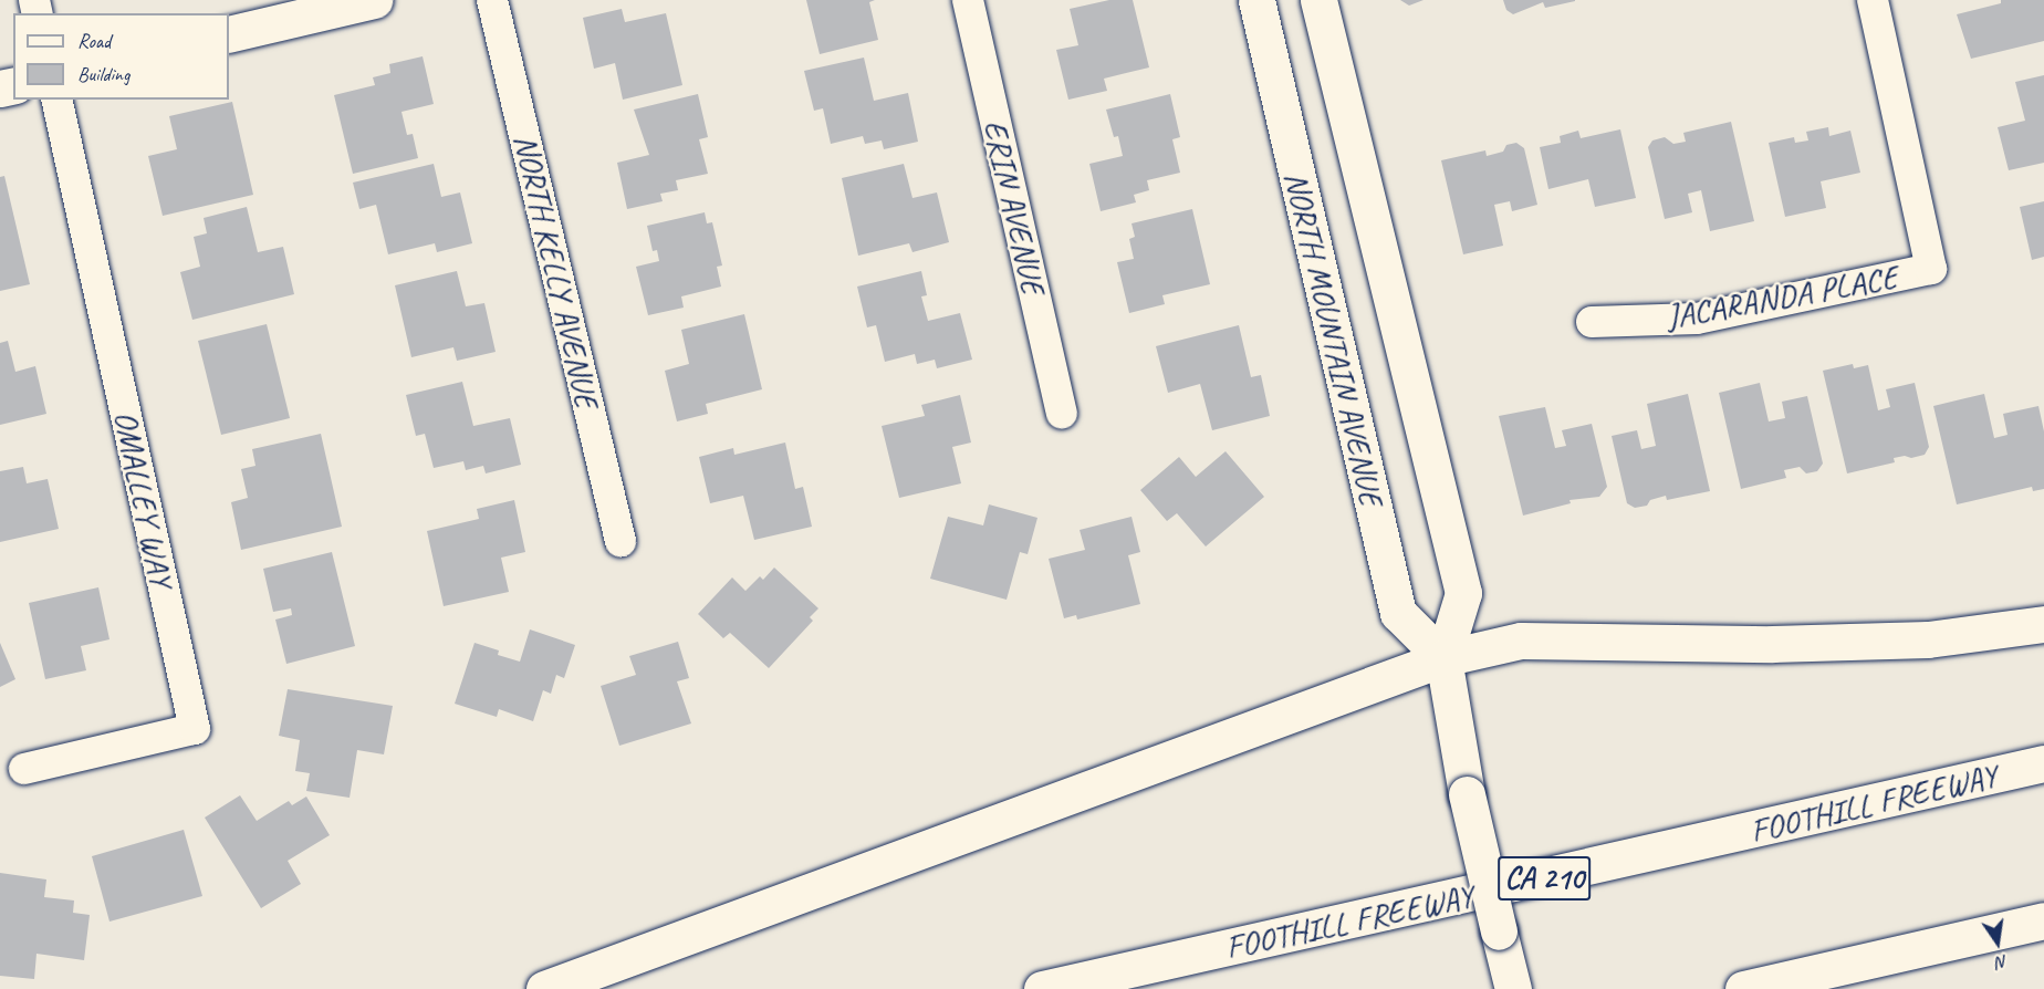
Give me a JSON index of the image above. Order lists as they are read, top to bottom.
{
  "streets": {
    "main road": ["NORTH MOUNTAIN AVENUE", "FOOTHILL FREEWAY", "CA 210"],
    "street": [
      "ERIN AVENUE",
      "NORTH KELLY AVENUE",
      "JACARANDA PLACE",
      "OMALLEY WAY"
    ]
  },
  "legend": ["Road", "Building"],
  "north": "bottom"
}
